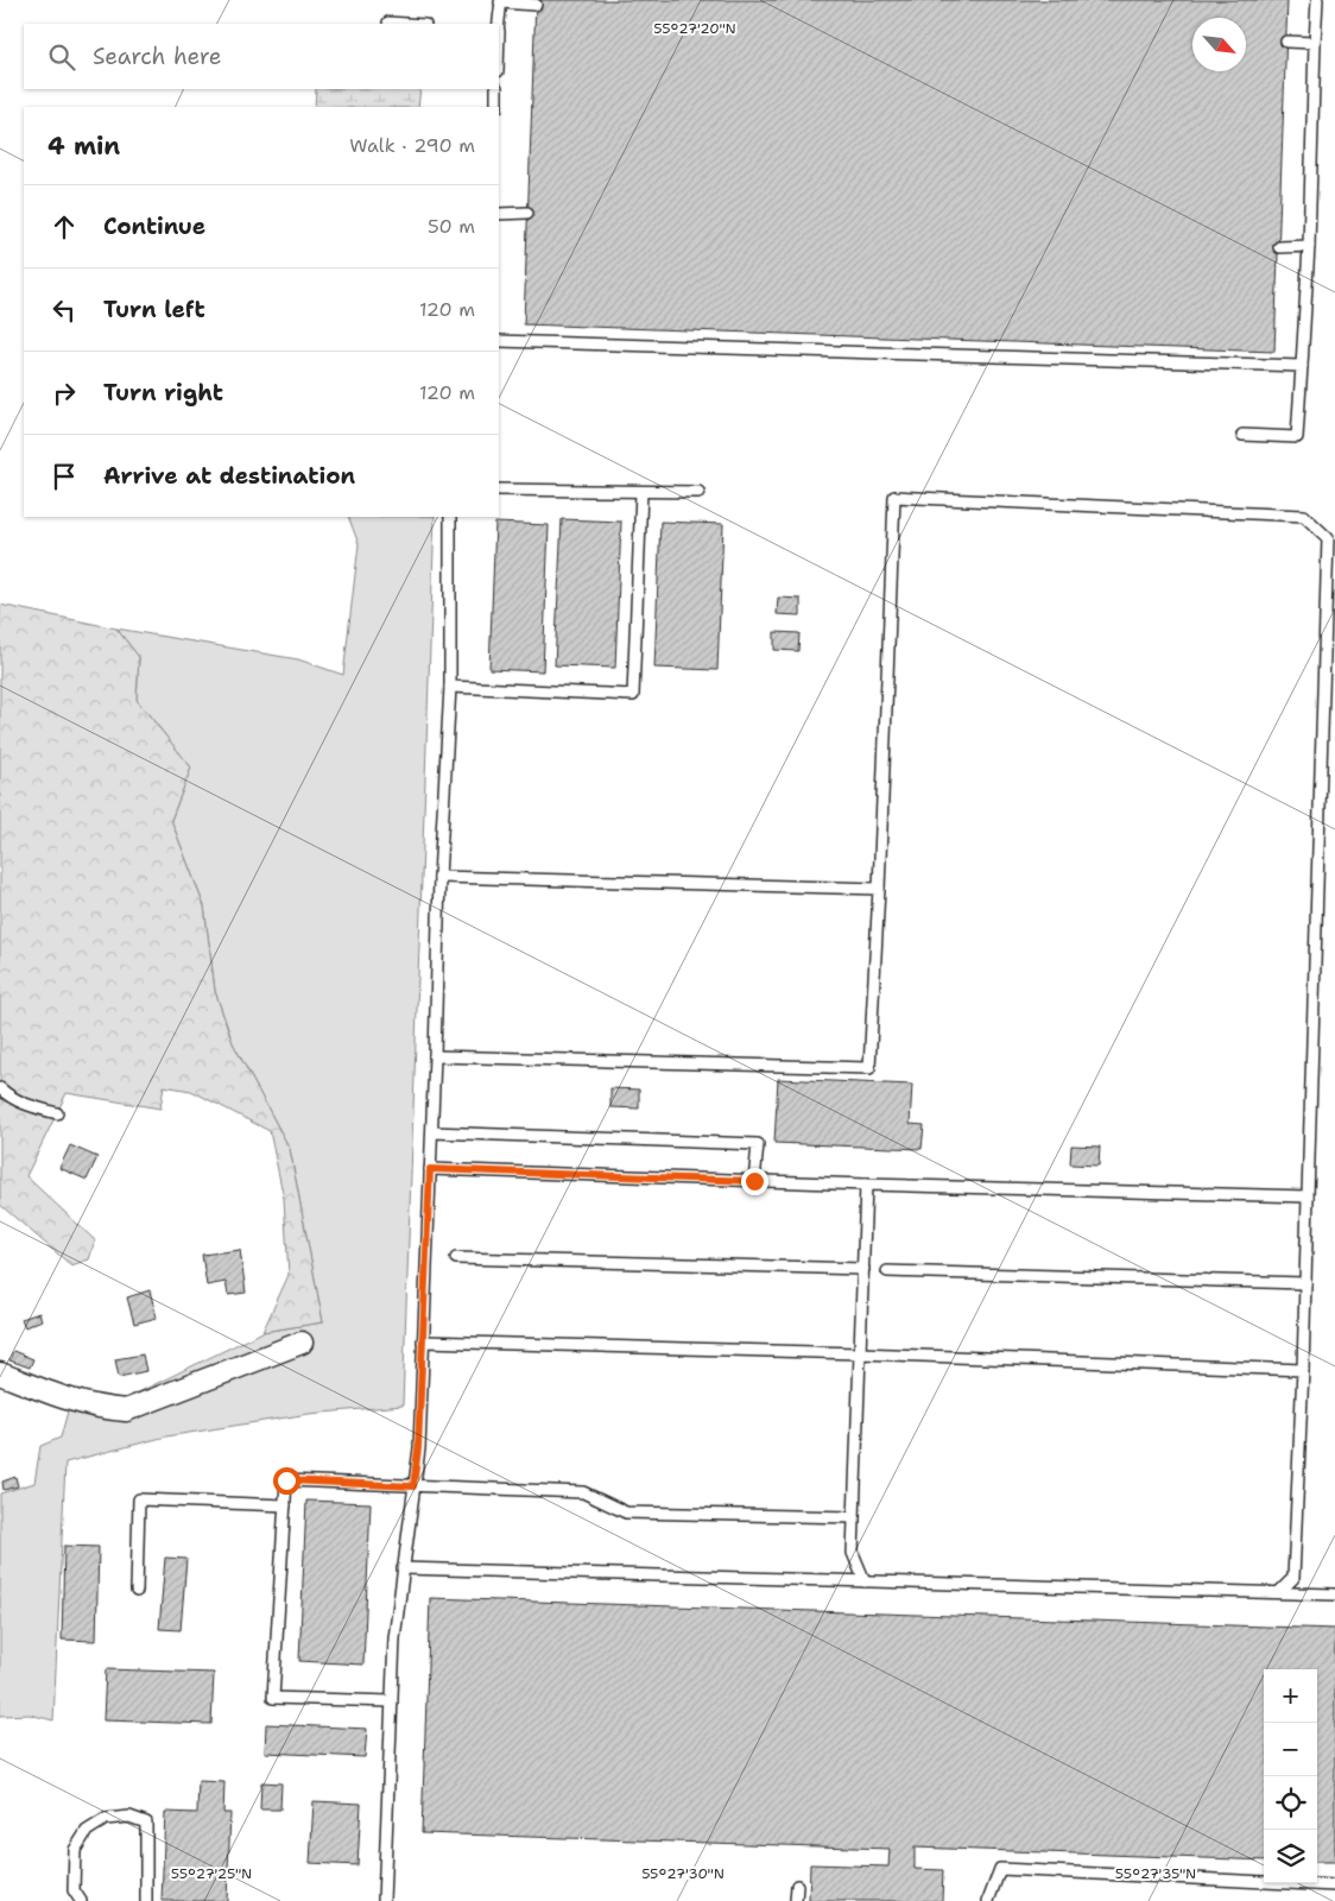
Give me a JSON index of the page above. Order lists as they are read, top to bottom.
{
  "north": "bottom right",
  "page": {
    "search": "Search here",
    "heading": ["4 min", "Walk · 290 m"],
    "list": [
      ["Continue", "50 m"],
      ["Turn left", "120 m"],
      ["Turn right", "120 m"],
      "Arrive at destination"
    ],
    "map_buttons": ["+", "−"]
  },
  "coordinates": [
    "55°27'20\"N",
    "55°27'25\"N",
    "55°27'30\"N",
    "55°27'35\"N"
  ]
}
